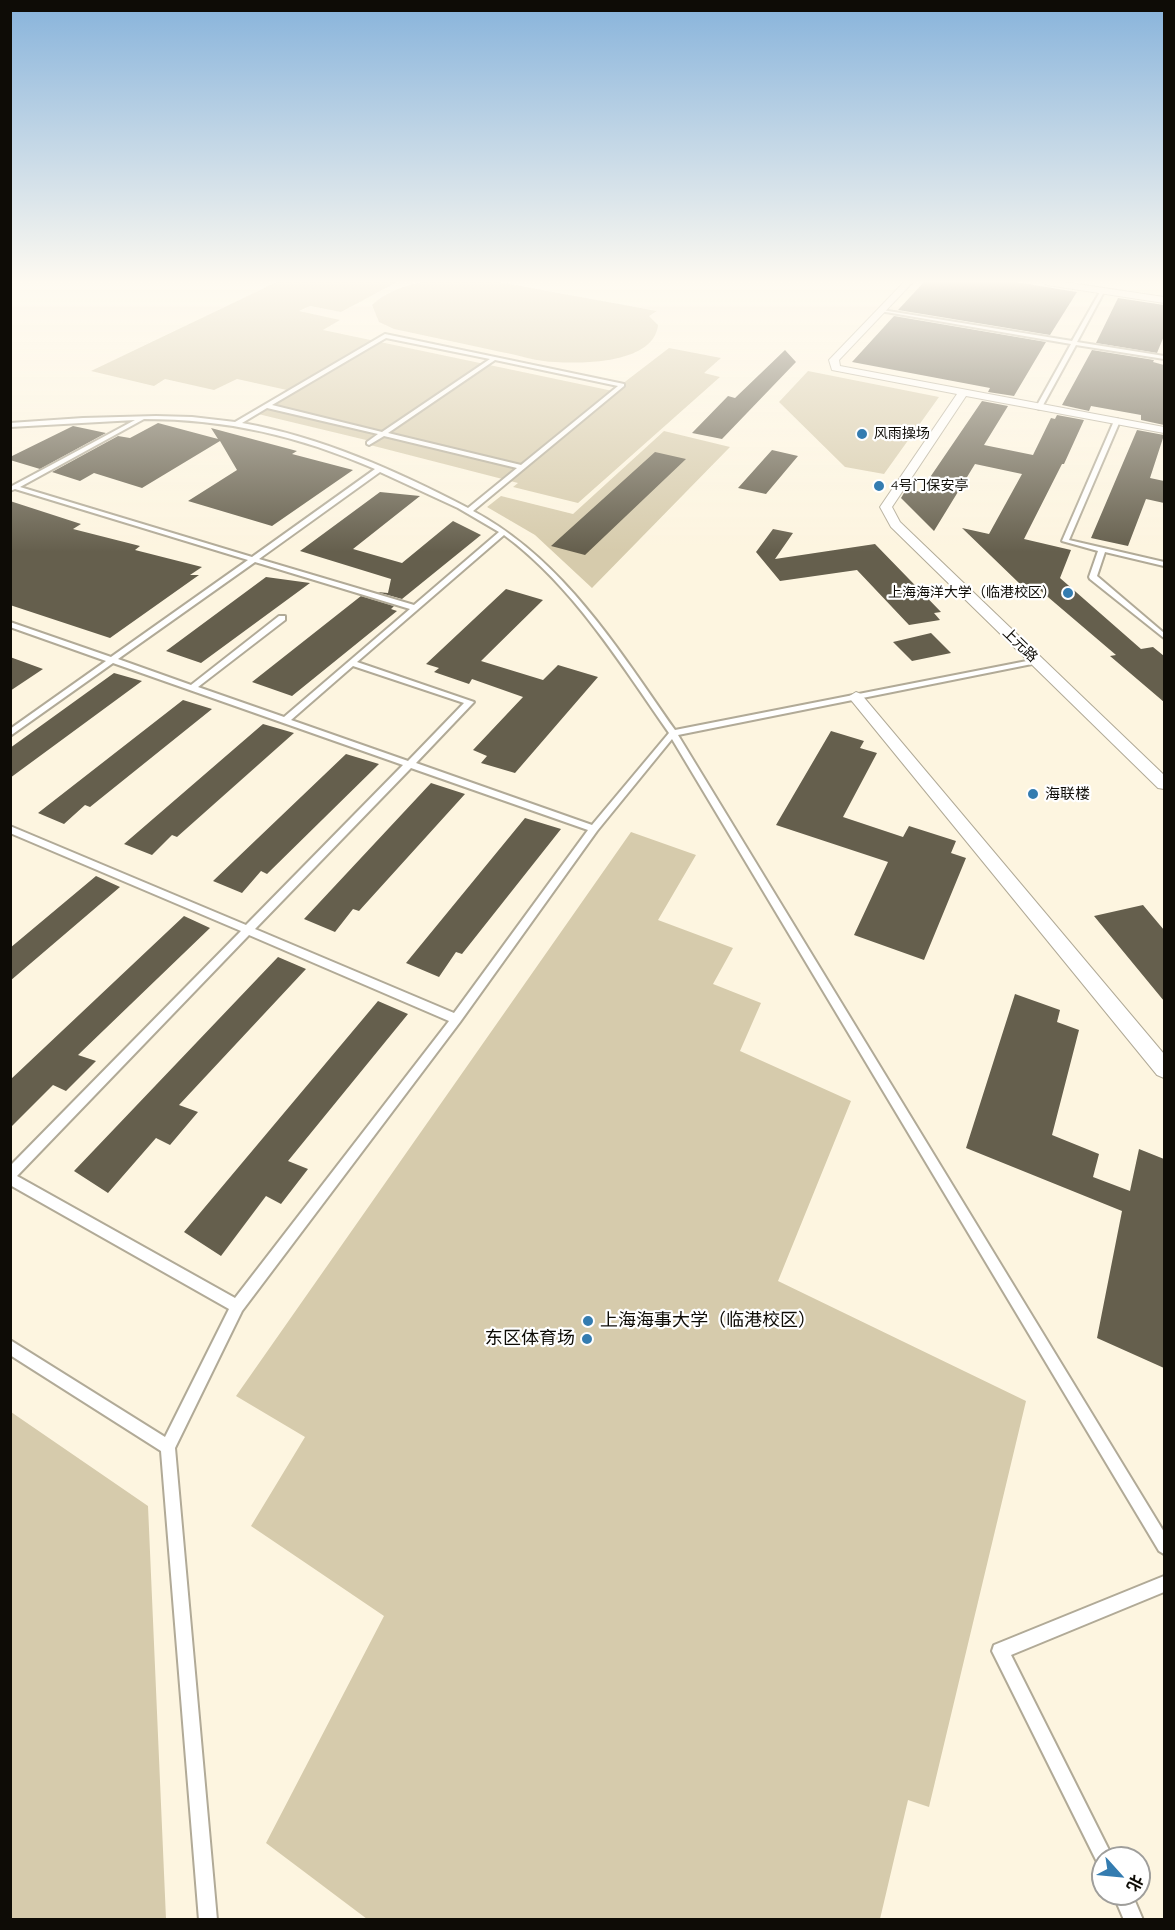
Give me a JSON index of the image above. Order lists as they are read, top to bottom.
{
  "streets": {
    "street": ["上元路"]
  },
  "places": [
    "风雨操场",
    "4号门保安亭",
    "上海海洋大学（临港校区）",
    "海联楼",
    "上海海事大学（临港校区）",
    "东区体育场"
  ],
  "north": "bottom right"
}
